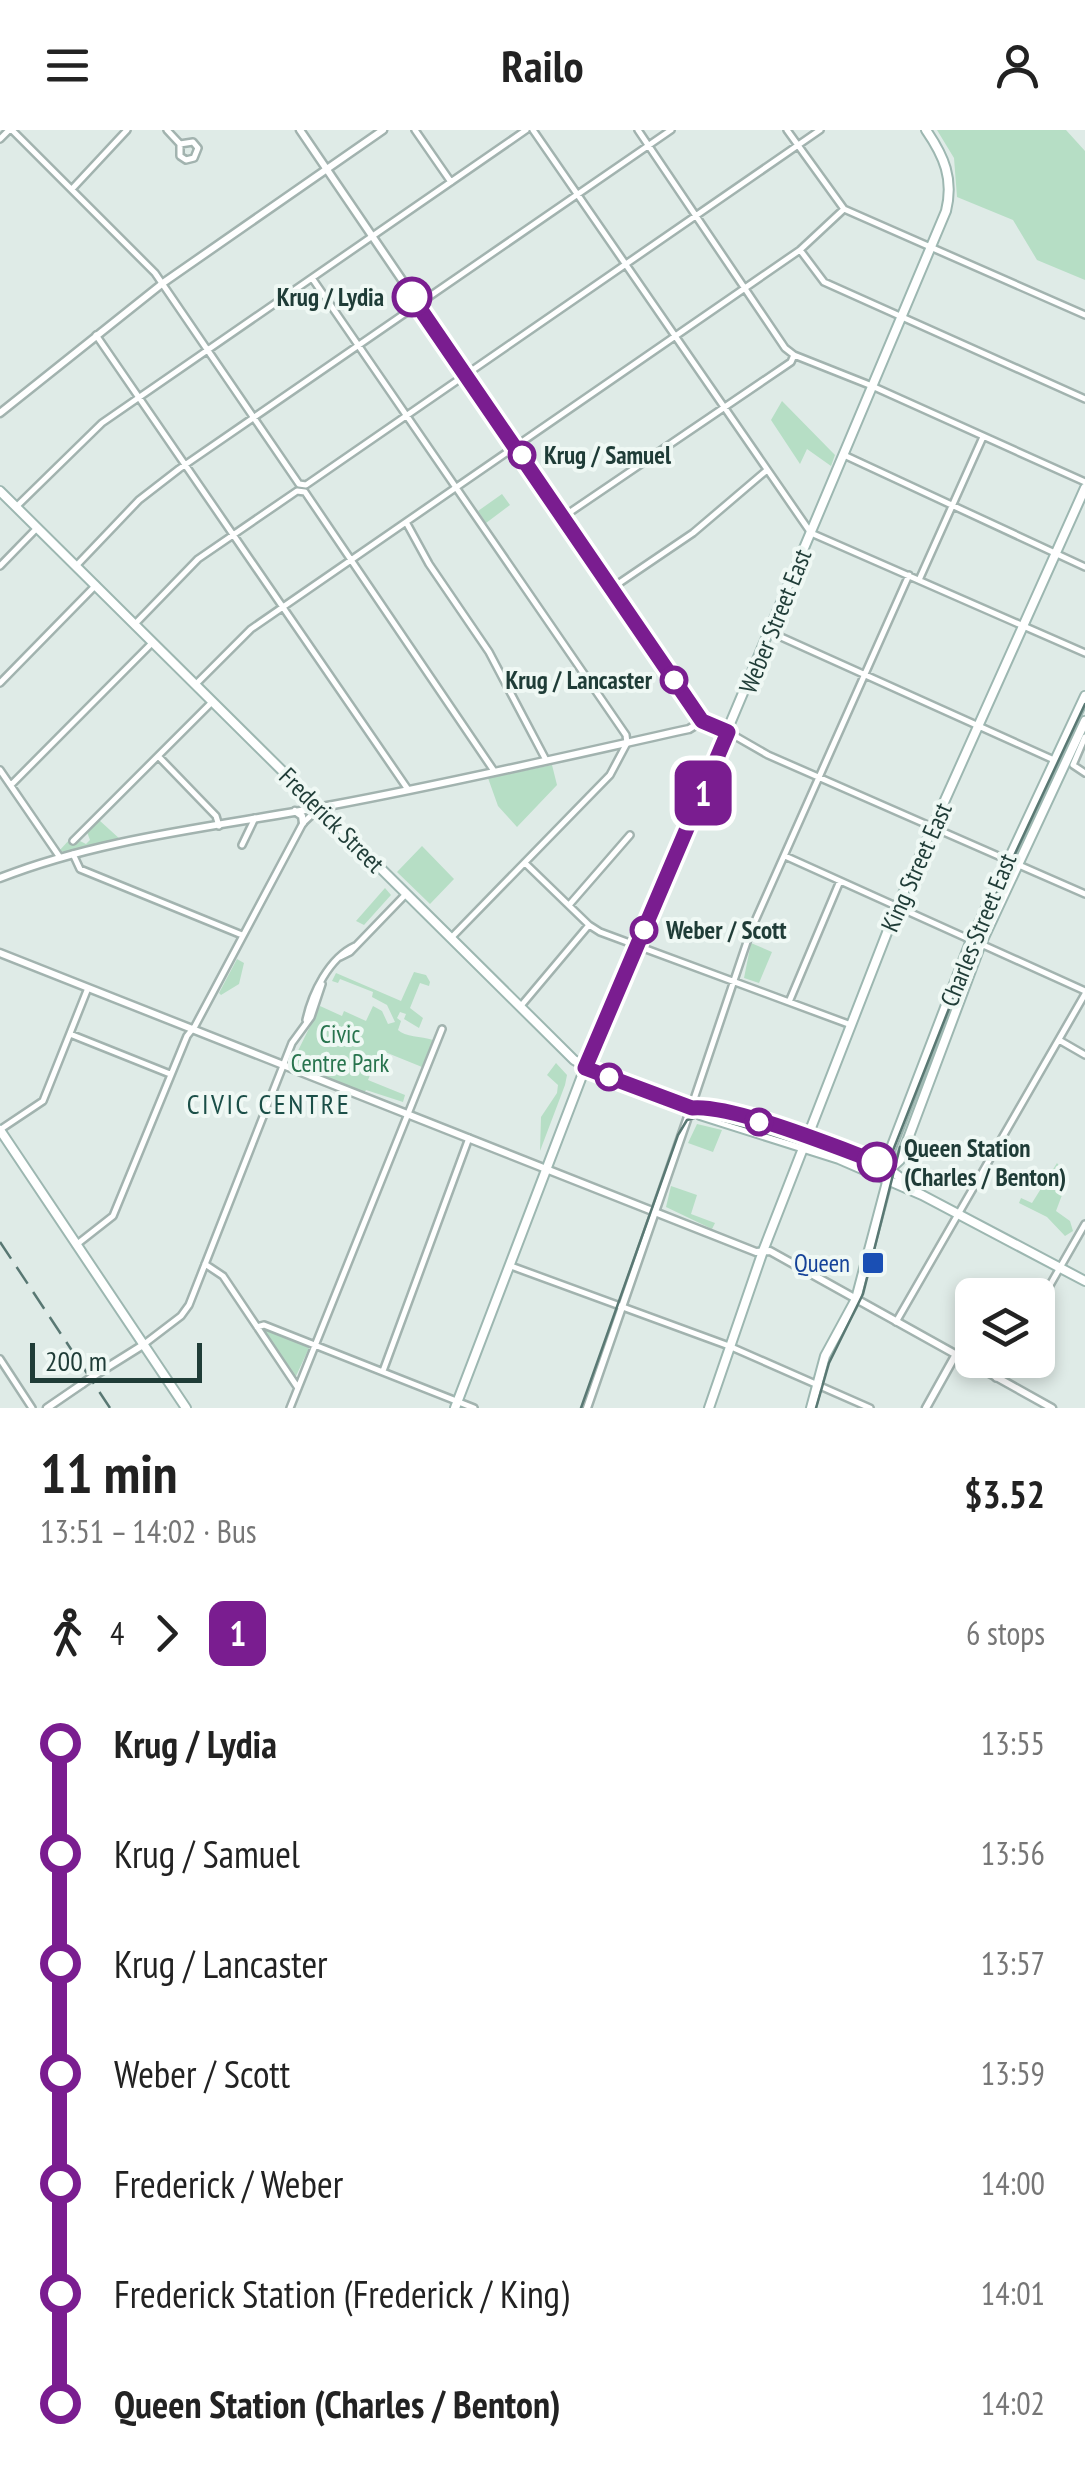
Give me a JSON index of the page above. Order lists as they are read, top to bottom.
{
  "streets": {
    "main road": [
      "Weber Street East",
      "Frederick Street",
      "King Street East",
      "Charles Street East"
    ]
  },
  "crossings": [
    ["Weber Street East", "Frederick Street"],
    ["Frederick Street", "King Street East"],
    ["Frederick Street", "Charles Street East"]
  ],
  "districts": ["CIVIC CENTRE"],
  "parks": ["Civic Centre Park"],
  "places": {
    "other": [
      "Krug / Lydia",
      "Krug / Samuel",
      "Krug / Lancaster",
      "Weber / Scott",
      "Queen Station (Charles / Benton)"
    ],
    "transit": ["Queen"]
  },
  "lines": ["bus line 1"],
  "scale_bar": "200 m",
  "page": {
    "header": "Railo",
    "on_map": "1",
    "scale": "200 m",
    "heading": ["11 min", "13:51 – 14:02 · Bus", "$3.52"],
    "legs": ["4", "1", "6 stops"],
    "list": [
      {
        "name": "Krug / Lydia",
        "value": "13:55"
      },
      {
        "name": "Krug / Samuel",
        "value": "13:56"
      },
      {
        "name": "Krug / Lancaster",
        "value": "13:57"
      },
      {
        "name": "Weber / Scott",
        "value": "13:59"
      },
      {
        "name": "Frederick / Weber",
        "value": "14:00"
      },
      {
        "name": "Frederick Station (Frederick / King)",
        "value": "14:01"
      },
      {
        "name": "Queen Station (Charles / Benton)",
        "value": "14:02"
      }
    ]
  }
}
